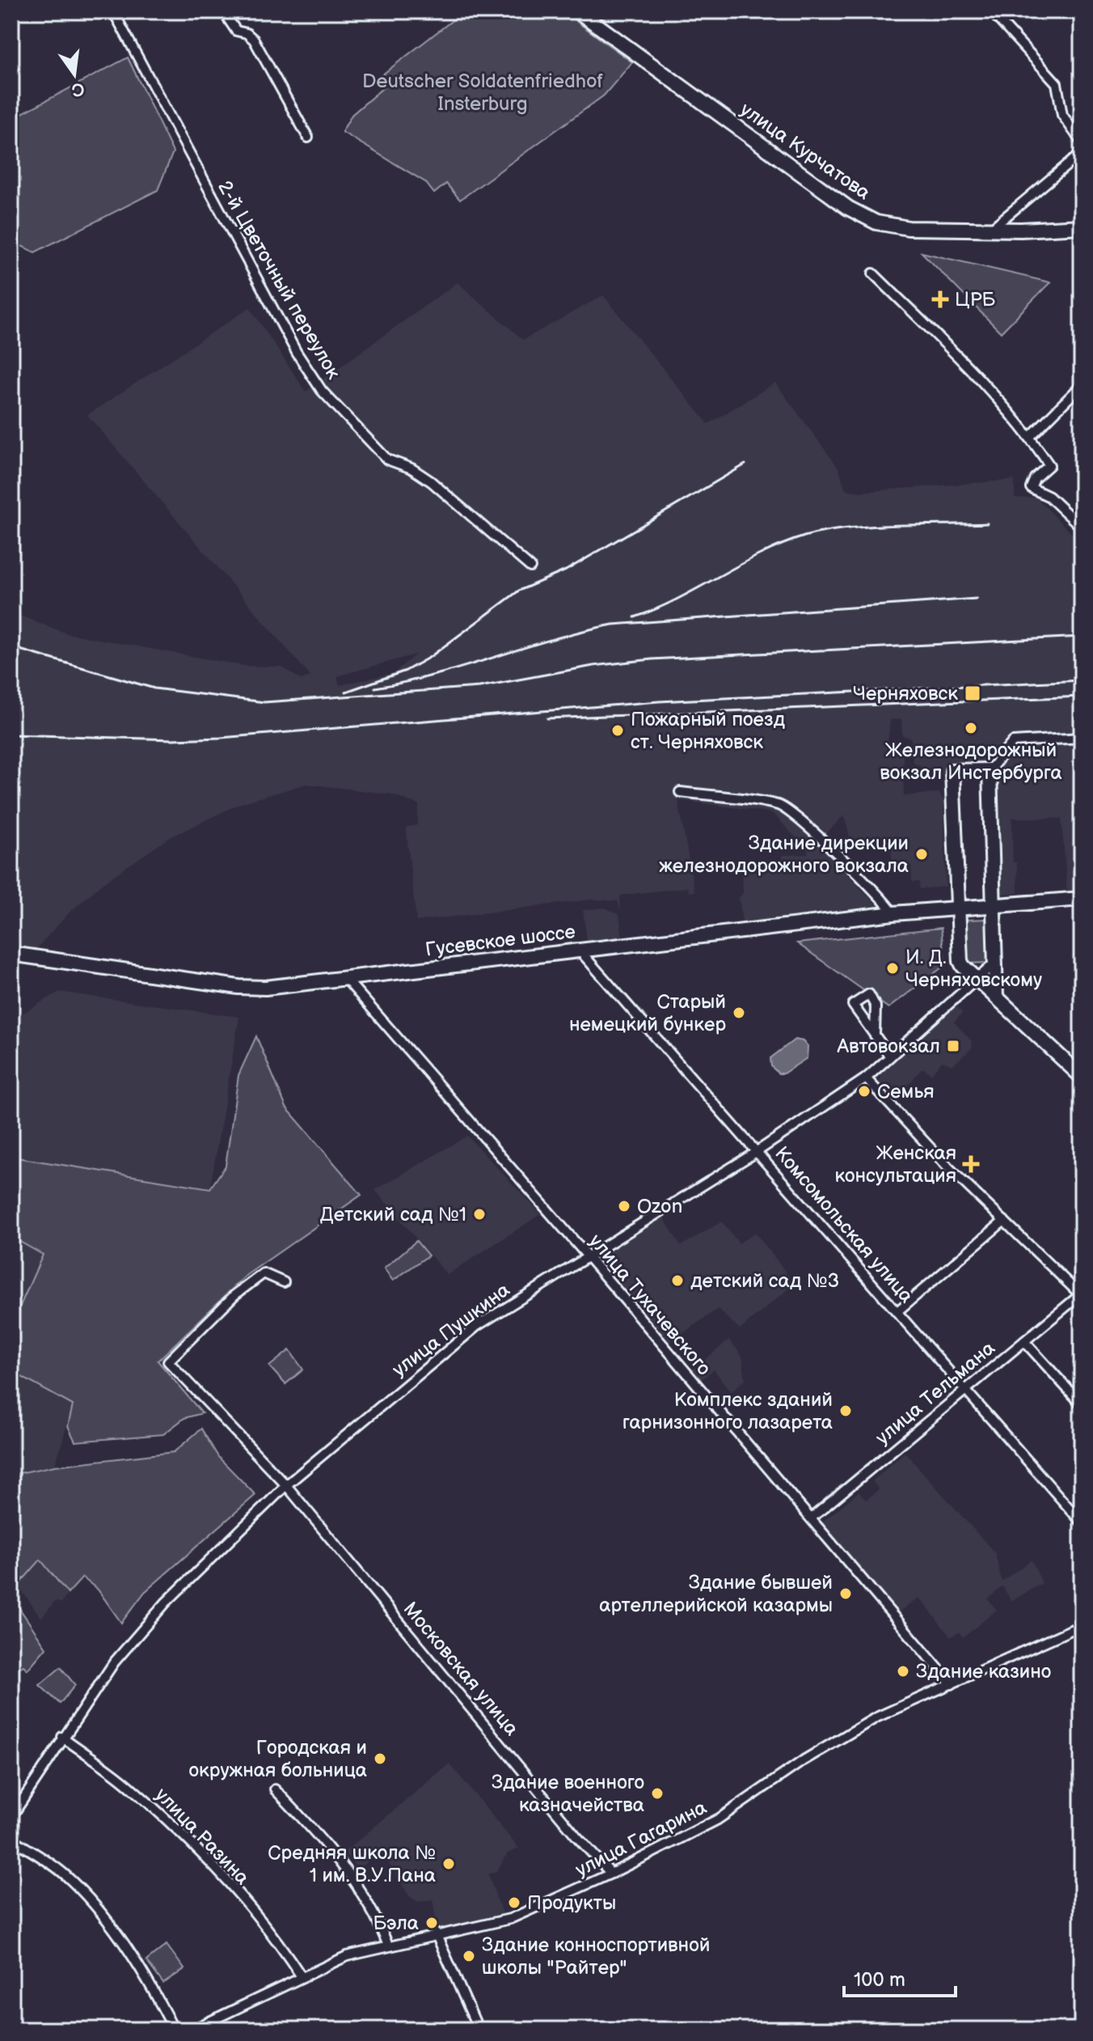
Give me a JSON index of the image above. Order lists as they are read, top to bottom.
{
  "streets": {
    "main road": ["улица Курчатова", "Гусевское шоссе"],
    "street": [
      "2-й Цветочный переулок",
      "Комсомольская улица",
      "улица Тухачевского",
      "улица Пушкина",
      "улица Тельмана",
      "Московская улица",
      "улица Разина",
      "улица Гагарина"
    ]
  },
  "crossings": [
    ["Гусевское шоссе", "Комсомольская улица"],
    ["Гусевское шоссе", "улица Тухачевского"],
    ["Комсомольская улица", "улица Пушкина"],
    ["Комсомольская улица", "улица Тельмана"],
    ["улица Тухачевского", "улица Пушкина"],
    ["улица Тухачевского", "улица Тельмана"],
    ["улица Тухачевского", "улица Гагарина"],
    ["улица Пушкина", "Московская улица"],
    ["улица Пушкина", "улица Разина"],
    ["Московская улица", "улица Гагарина"],
    ["улица Разина", "улица Гагарина"]
  ],
  "parks": ["Deutscher Soldatenfriedhof Insterburg"],
  "places": {
    "health": ["ЦРБ", "Женская консультация"],
    "transit": ["Черняховск", "Автовокзал"],
    "other": [
      "Железнодорожный вокзал Инстербурга",
      "Пожарный поезд ст. Черняховск",
      "Здание дирекции железнодорожного вокзала",
      "И. Д. Черняховскому",
      "Старый немецкий бункер",
      "Семья",
      "Ozon",
      "Детский сад №1",
      "детский сад №3",
      "Комплекс зданий гарнизонного лазарета",
      "Здание бывшей артеллерийской казармы",
      "Здание казино",
      "Городская и окружная больница",
      "Здание военного казначейства",
      "Средняя школа № 1 им. В.У.Пана",
      "Продукты",
      "Бэла",
      "Здание конноспортивной школы \"Райтер\""
    ]
  },
  "scale_bar": "100 m",
  "north": "bottom"
}
